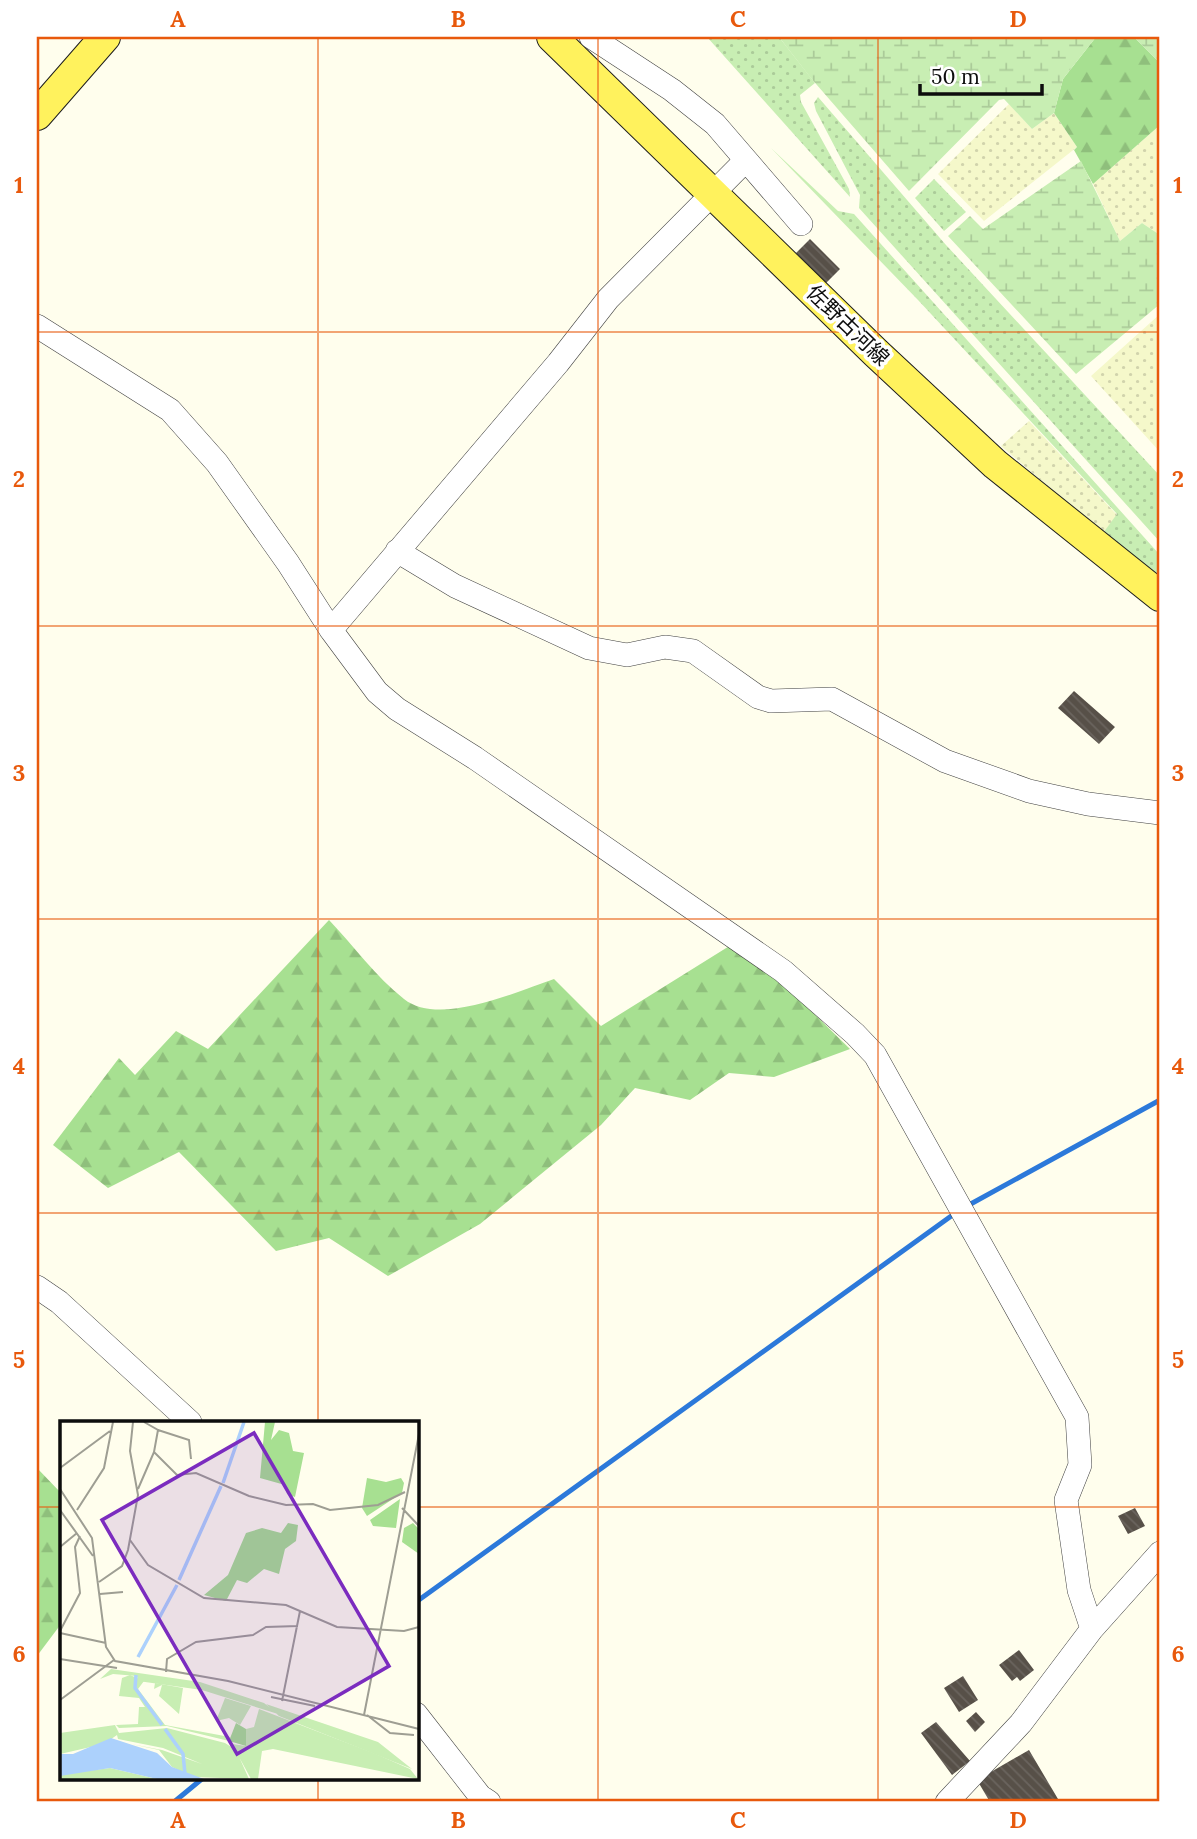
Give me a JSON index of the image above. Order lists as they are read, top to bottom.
{
  "streets": {
    "main road": ["佐野古河線"]
  },
  "scale_bar": "50 m",
  "grid": {
    "columns": [
      "A",
      "B",
      "C",
      "D"
    ],
    "rows": [
      "1",
      "2",
      "3",
      "4",
      "5",
      "6"
    ]
  }
}
